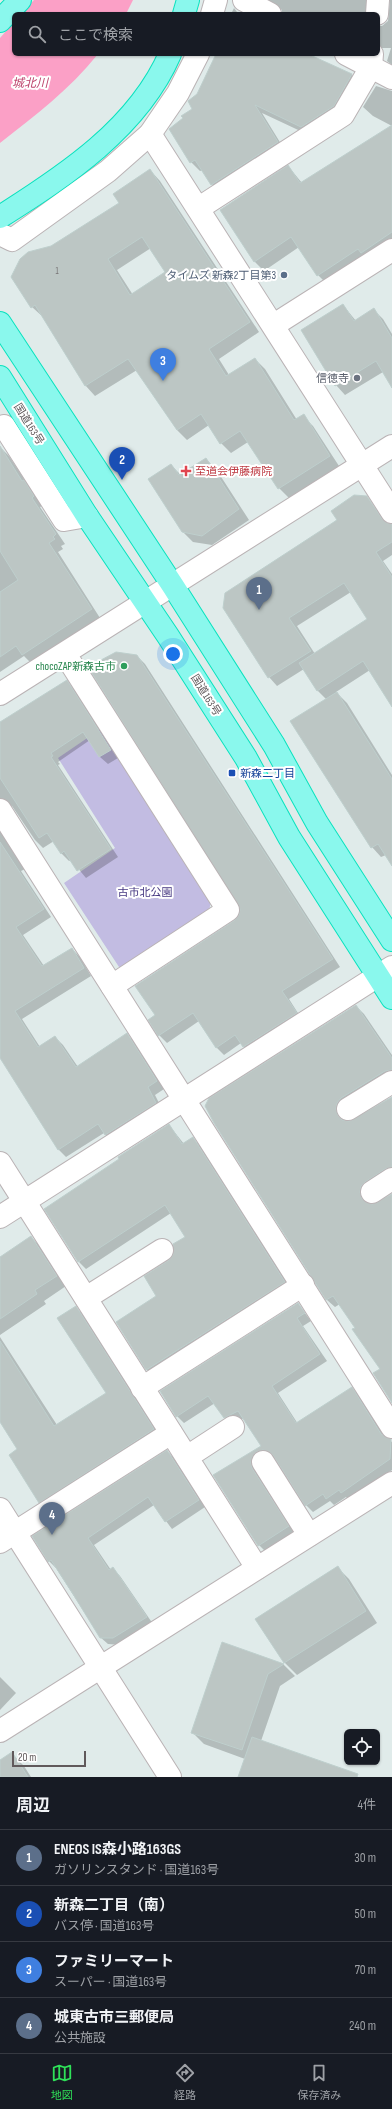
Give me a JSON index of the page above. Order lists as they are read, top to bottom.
{
  "streets": {
    "highway": ["国道163号"]
  },
  "water": ["城北川"],
  "parks": ["古市北公園"],
  "places": {
    "other": ["タイムズ 新森2丁目第3", "信徳寺", "chocoZAP新森古市"],
    "health": ["至道会伊藤病院"],
    "transit": ["新森二丁目"]
  },
  "house_numbers": ["1"],
  "scale_bar": "20 m",
  "page": {
    "search": "ここで検索",
    "pins": [
      "3",
      "2",
      "1",
      "4"
    ],
    "scale": "20 m",
    "heading": ["周辺", "4件"],
    "list": [
      {
        "mark": "1",
        "name": "ENEOS IS森小路163GS",
        "note": "ガソリンスタンド · 国道163号",
        "value": "30 m"
      },
      {
        "mark": "2",
        "name": "新森二丁目（南）",
        "note": "バス停 · 国道163号",
        "value": "50 m"
      },
      {
        "mark": "3",
        "name": "ファミリーマート",
        "note": "スーパー · 国道163号",
        "value": "70 m"
      },
      {
        "mark": "4",
        "name": "城東古市三郵便局",
        "note": "公共施設",
        "value": "240 m"
      }
    ],
    "nav": ["地図", "経路", "保存済み"]
  }
}
